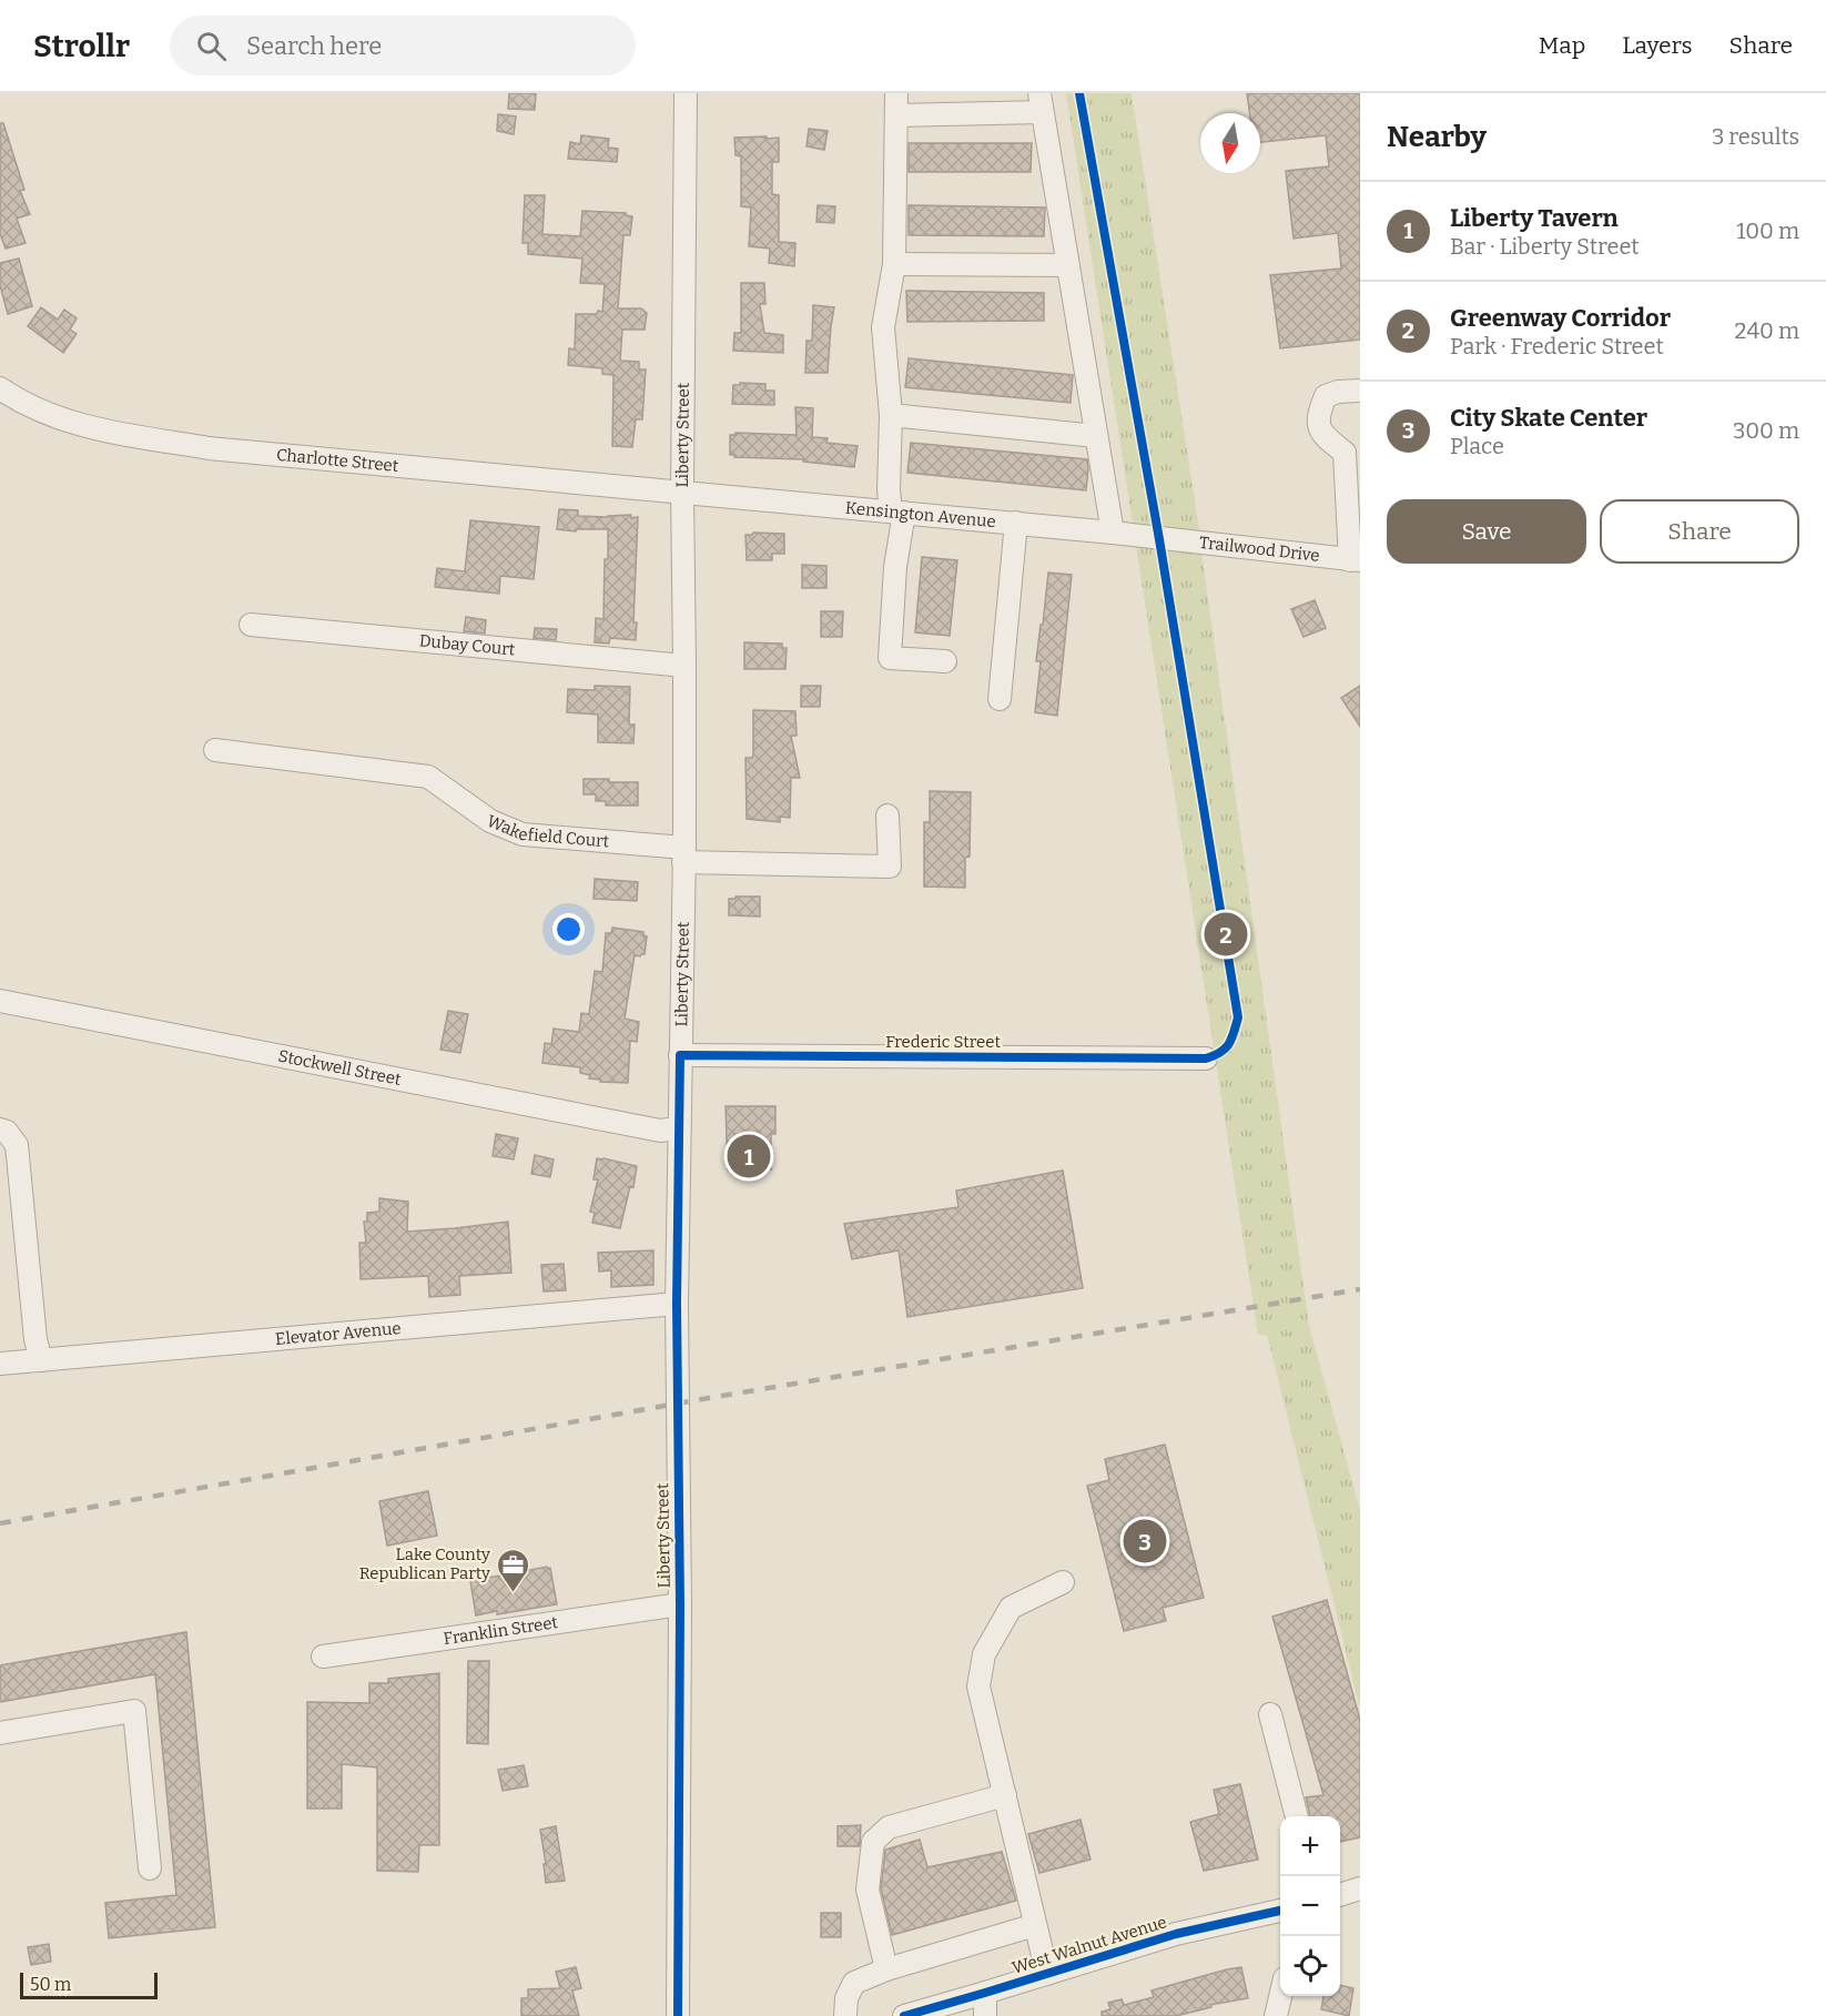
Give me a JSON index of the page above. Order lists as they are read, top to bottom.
{
  "streets": {
    "street": [
      "Liberty Street",
      "Charlotte Street",
      "Kensington Avenue",
      "Trailwood Drive",
      "Dubay Court",
      "Wakefield Court",
      "Frederic Street",
      "Stockwell Street",
      "Elevator Avenue",
      "Franklin Street",
      "West Walnut Avenue"
    ]
  },
  "crossings": [
    ["Liberty Street", "Charlotte Street"],
    ["Liberty Street", "Kensington Avenue"],
    ["Liberty Street", "Dubay Court"],
    ["Liberty Street", "Wakefield Court"],
    ["Liberty Street", "Frederic Street"],
    ["Liberty Street", "Stockwell Street"],
    ["Liberty Street", "Elevator Avenue"],
    ["Liberty Street", "Franklin Street"],
    ["Charlotte Street", "Kensington Avenue"],
    ["Kensington Avenue", "Trailwood Drive"]
  ],
  "places": {
    "office": ["Lake County Republican Party"]
  },
  "scale_bar": "50 m",
  "north": "bottom",
  "page": {
    "header": "Strollr",
    "search": "Search here",
    "nav": ["Map", "Layers", "Share"],
    "heading": ["Nearby", "3 results"],
    "list": [
      {
        "mark": "1",
        "name": "Liberty Tavern",
        "note": "Bar · Liberty Street",
        "value": "100 m"
      },
      {
        "mark": "2",
        "name": "Greenway Corridor",
        "note": "Park · Frederic Street",
        "value": "240 m"
      },
      {
        "mark": "3",
        "name": "City Skate Center",
        "note": "Place",
        "value": "300 m"
      }
    ],
    "buttons": ["Save", "Share"],
    "pins": ["2", "1", "3"],
    "map_buttons": ["+", "−"],
    "scale": "50 m"
  }
}
